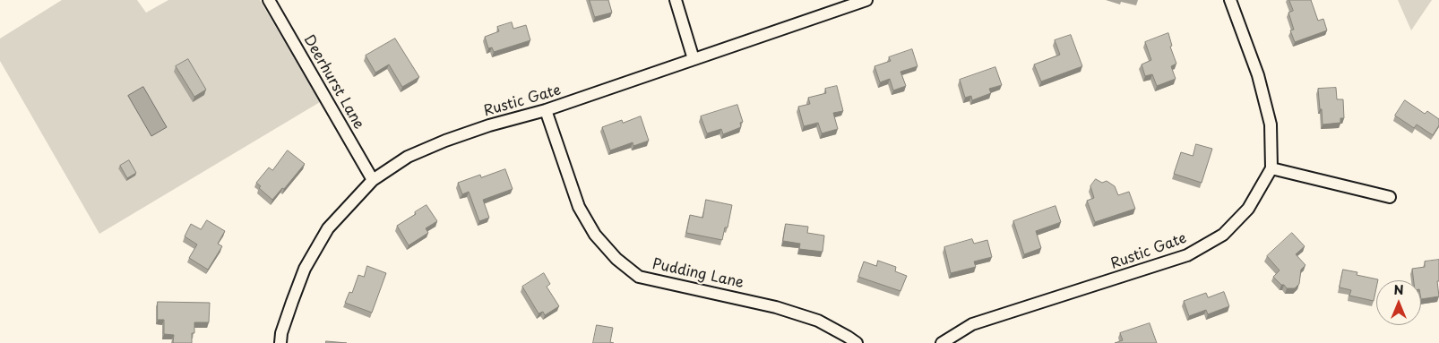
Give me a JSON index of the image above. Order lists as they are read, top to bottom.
{
  "streets": {
    "street": ["Deerhurst Lane", "Rustic Gate", "Pudding Lane"]
  },
  "crossings": [
    ["Deerhurst Lane", "Rustic Gate"],
    ["Rustic Gate", "Pudding Lane"]
  ],
  "north": "top"
}
